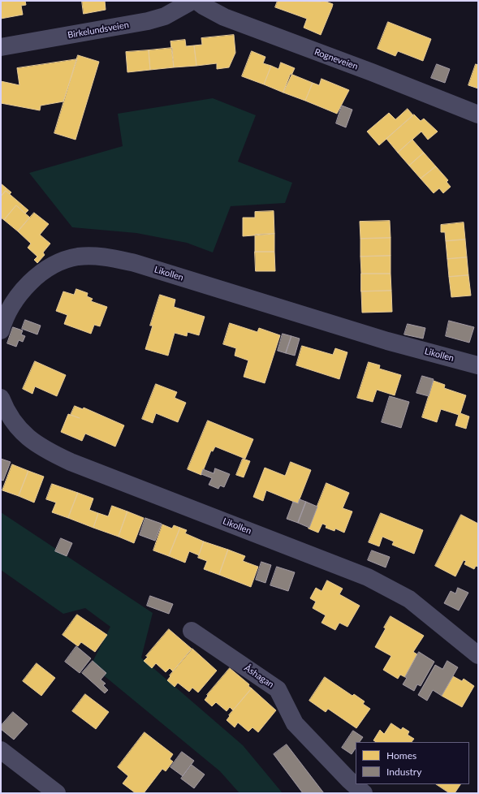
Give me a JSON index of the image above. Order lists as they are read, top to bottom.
{
  "streets": {
    "street": [
      "Birkelundsveien",
      "Rogneveien",
      "Likollen",
      "Åshagan"
    ]
  },
  "legend": ["Homes", "Industry"]
}
